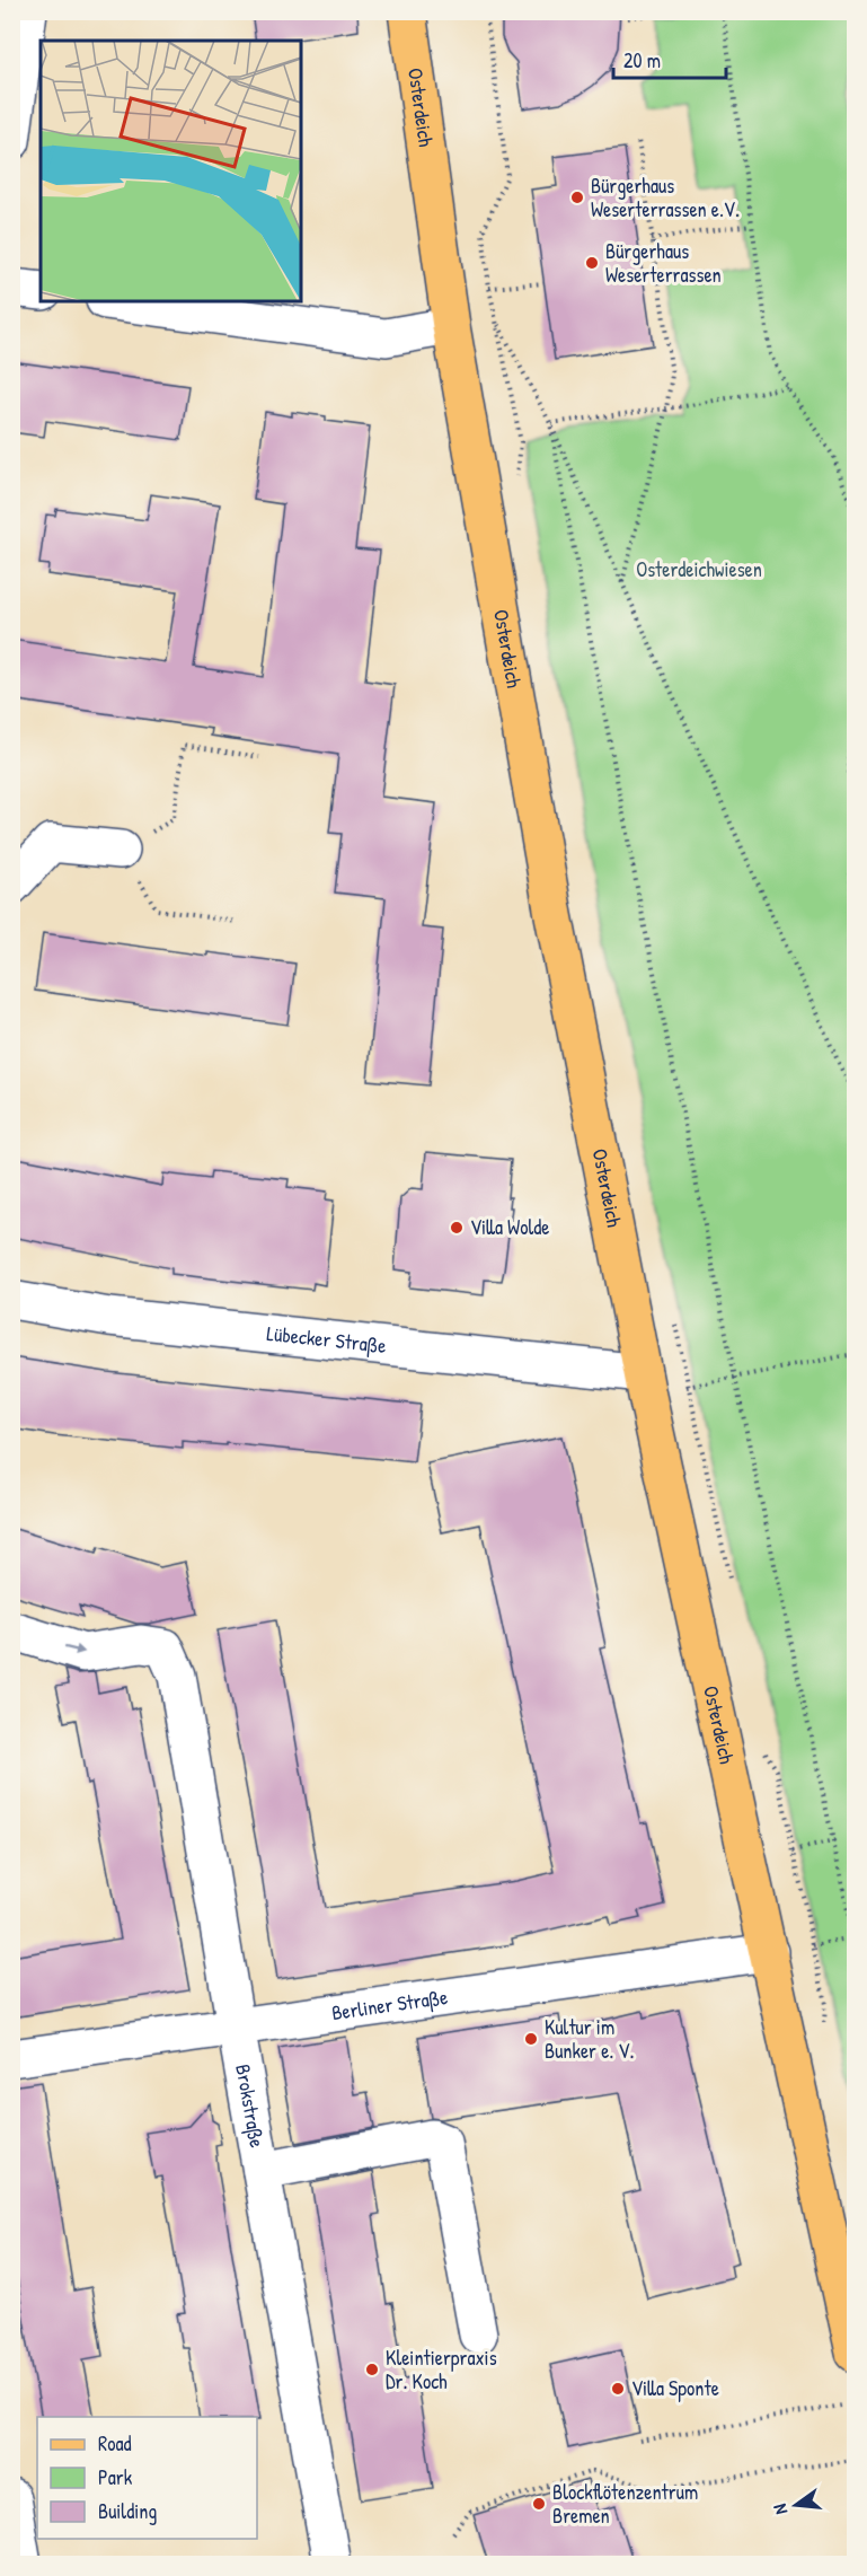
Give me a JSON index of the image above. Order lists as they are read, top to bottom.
{
  "streets": {
    "main road": ["Osterdeich"],
    "street": ["Lübecker Straße", "Berliner Straße", "Brokstraße"]
  },
  "crossings": [
    ["Osterdeich", "Lübecker Straße"],
    ["Osterdeich", "Berliner Straße"],
    ["Berliner Straße", "Brokstraße"]
  ],
  "one_way": ["Brokstraße"],
  "parks": ["Osterdeichwiesen"],
  "places": [
    "Bürgerhaus Weserterrassen e.V.",
    "Bürgerhaus Weserterrassen",
    "Villa Wolde",
    "Kultur im Bunker e. V.",
    "Kleintierpraxis Dr. Koch",
    "Villa Sponte",
    "Blockflötenzentrum Bremen"
  ],
  "legend": ["Road", "Park", "Building"],
  "scale_bar": "20 m",
  "north": "left"
}
